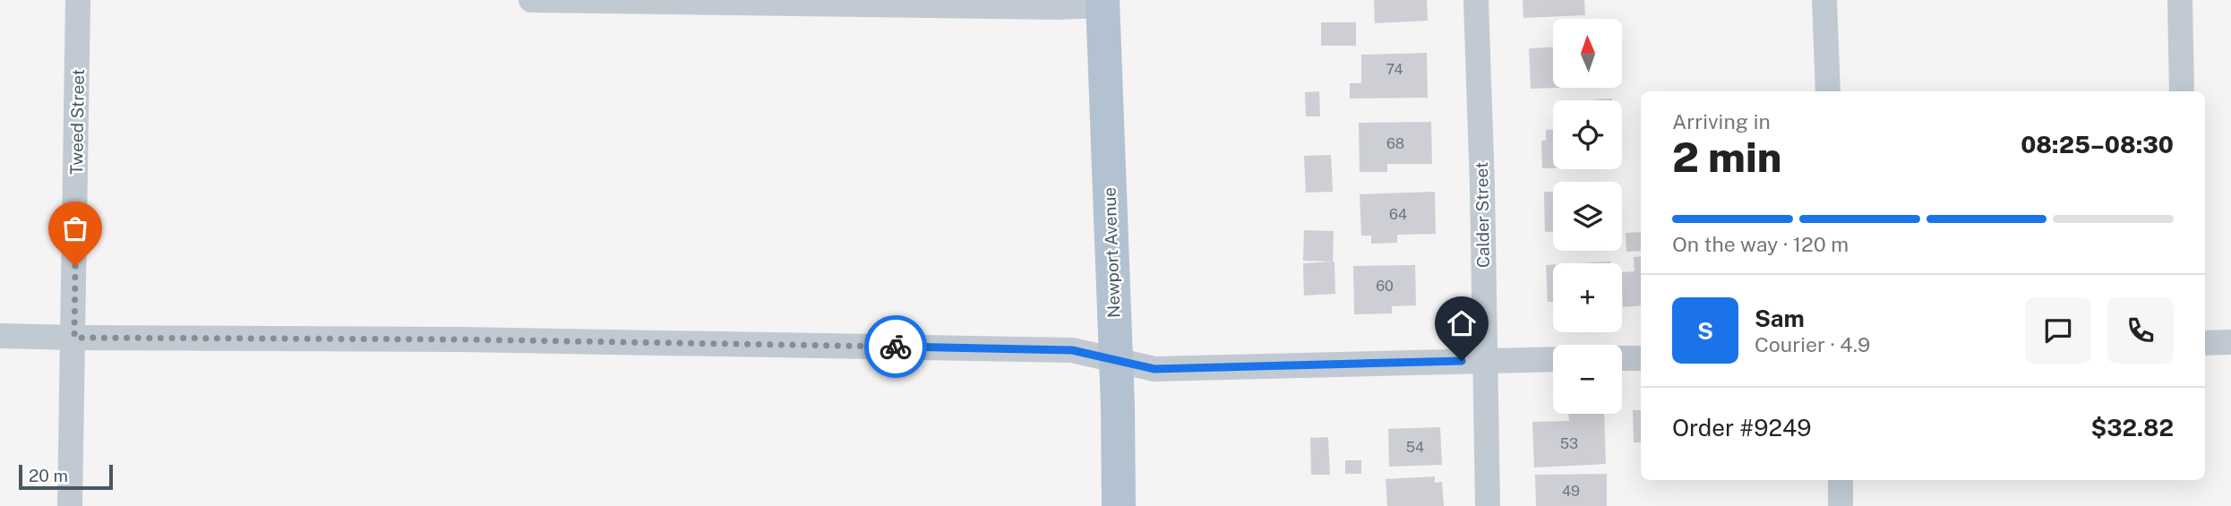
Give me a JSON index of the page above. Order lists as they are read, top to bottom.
{
  "streets": {
    "main road": ["Newport Avenue"],
    "street": ["Tweed Street", "Calder Street"]
  },
  "house_numbers": [
    "74",
    "68",
    "64",
    "60",
    "53",
    "54",
    "49"
  ],
  "scale_bar": "20 m",
  "north": "top",
  "page": {
    "map_buttons": ["+", "−"],
    "heading": ["2 min", "Arriving in", "08:25–08:30"],
    "panel": [
      "Sam",
      "Courier · 4.9",
      "Order #9249",
      "$32.82"
    ],
    "bar": "On the way · 120 m",
    "round": "S",
    "scale": "20 m"
  }
}
